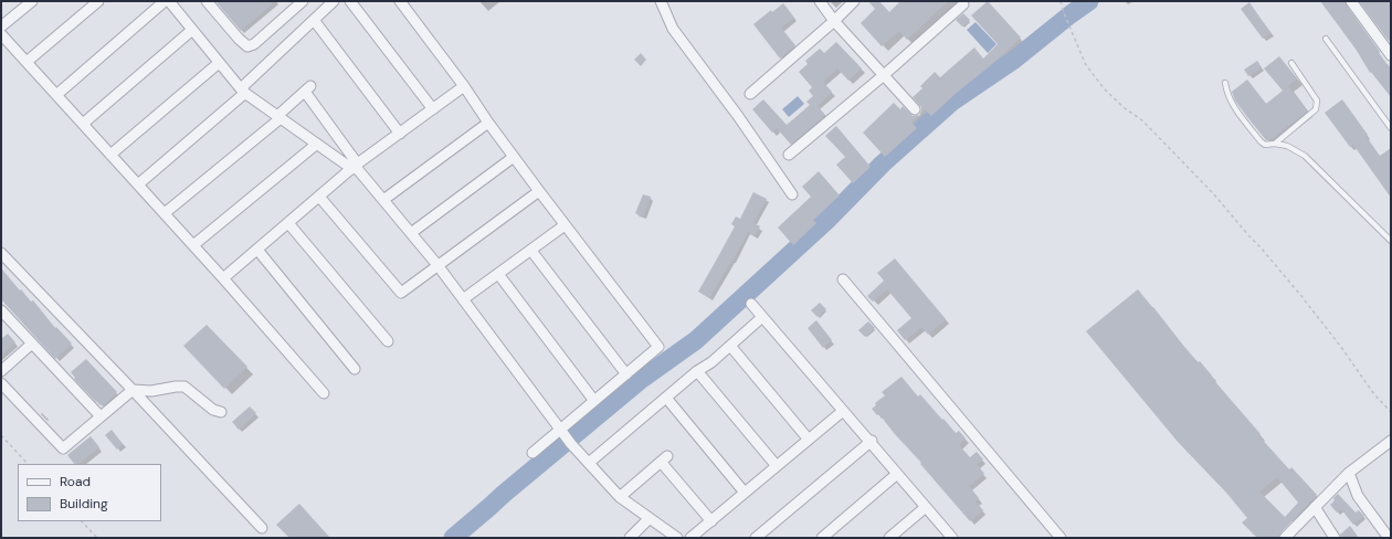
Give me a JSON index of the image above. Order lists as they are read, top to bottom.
{
  "legend": ["Road", "Building"]
}
